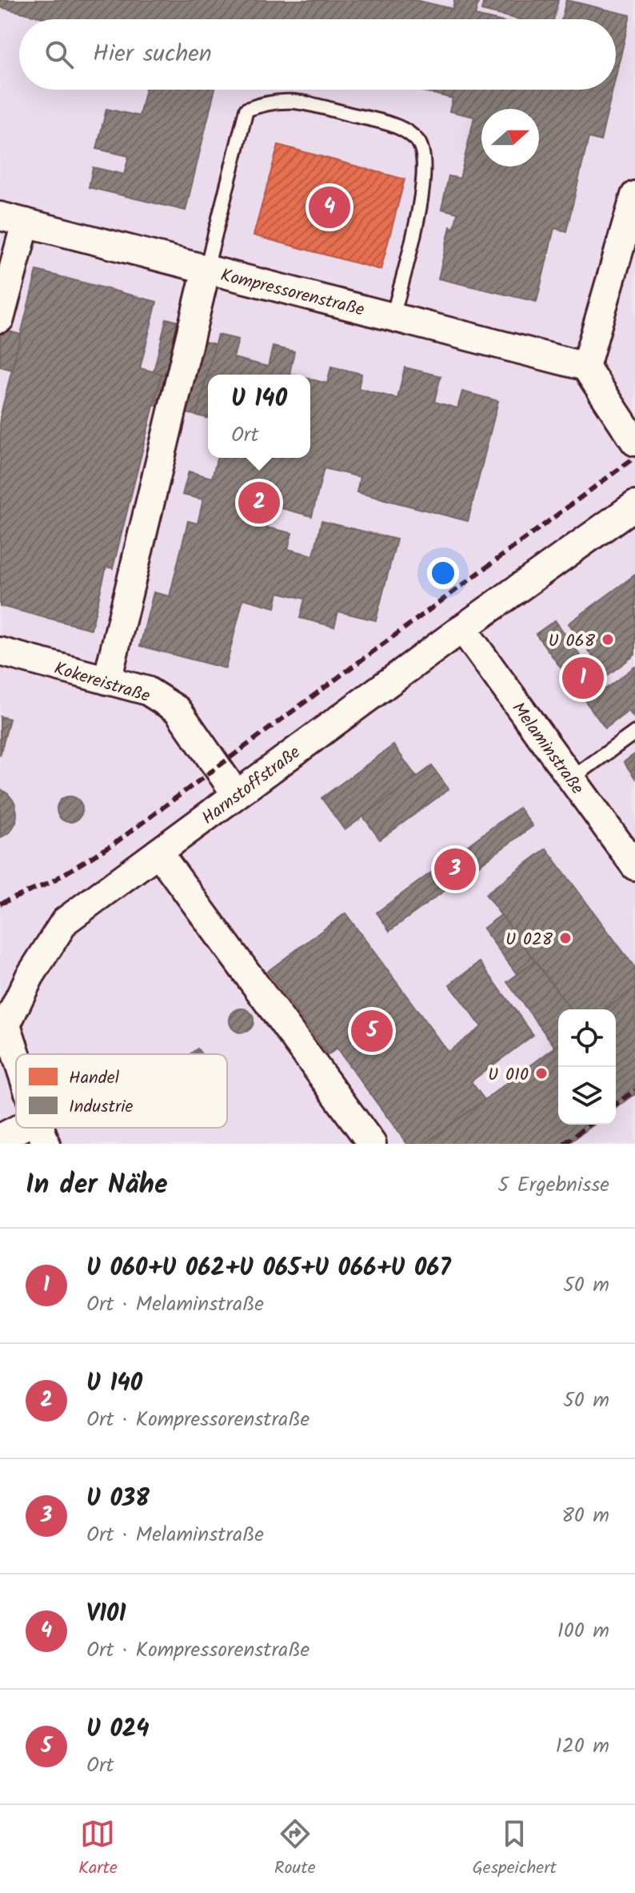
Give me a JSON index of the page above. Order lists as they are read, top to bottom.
{
  "streets": {
    "street": [
      "Kompressorenstraße",
      "Kokereistraße",
      "Melaminstraße",
      "Harnstoffstraße"
    ]
  },
  "crossings": [
    ["Kokereistraße", "Harnstoffstraße"],
    ["Melaminstraße", "Harnstoffstraße"]
  ],
  "places": ["U 068", "U 028", "U 010"],
  "legend": ["Handel", "Industrie"],
  "north": "right",
  "page": {
    "search": "Hier suchen",
    "pins": [
      "4",
      "2",
      "1",
      "3",
      "5"
    ],
    "popup": ["U 140", "Ort"],
    "heading": ["In der Nähe", "5 Ergebnisse"],
    "list": [
      {
        "mark": "1",
        "name": "U 060+U 062+U 065+U 066+U 067",
        "note": "Ort · Melaminstraße",
        "value": "50 m"
      },
      {
        "mark": "2",
        "name": "U 140",
        "note": "Ort · Kompressorenstraße",
        "value": "50 m"
      },
      {
        "mark": "3",
        "name": "U 038",
        "note": "Ort · Melaminstraße",
        "value": "80 m"
      },
      {
        "mark": "4",
        "name": "V101",
        "note": "Ort · Kompressorenstraße",
        "value": "100 m"
      },
      {
        "mark": "5",
        "name": "U 024",
        "note": "Ort",
        "value": "120 m"
      }
    ],
    "nav": ["Karte", "Route", "Gespeichert"]
  }
}
